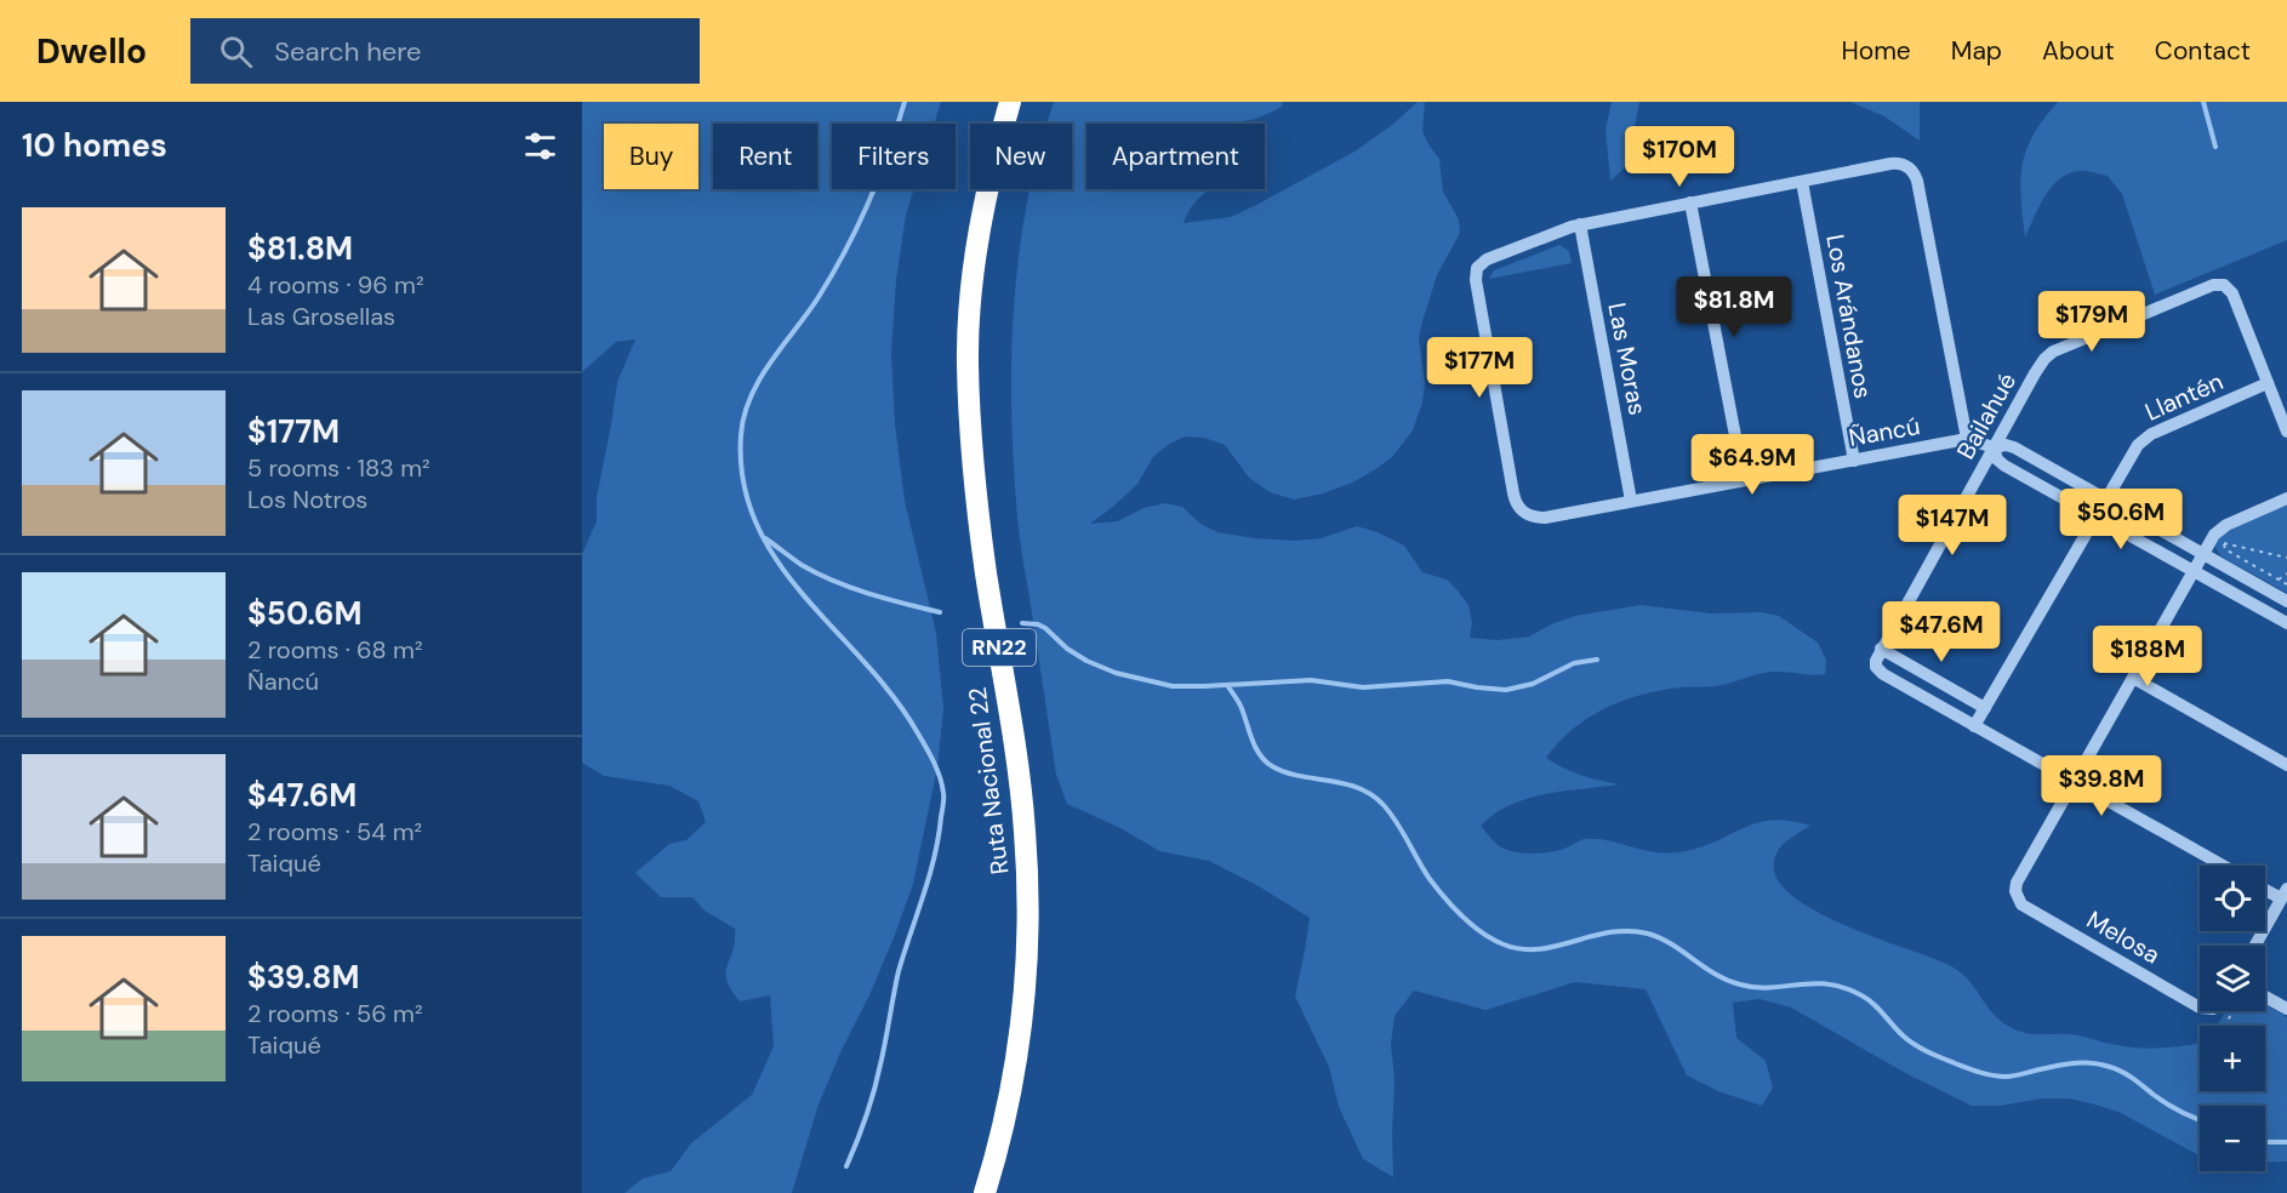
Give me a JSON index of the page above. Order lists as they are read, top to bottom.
{
  "streets": {
    "highway": ["RN22", "Ruta Nacional 22"],
    "street": [
      "Los Arándanos",
      "Las Moras",
      "Llantén",
      "Bailahué",
      "Ñancú",
      "Melosa"
    ]
  },
  "crossings": [
    ["Los Arándanos", "Ñancú"],
    ["Las Moras", "Ñancú"],
    ["Llantén", "Bailahué"],
    ["Llantén", "Ñancú"],
    ["Bailahué", "Ñancú"]
  ],
  "page": {
    "header": "Dwello",
    "search": "Search here",
    "nav": [
      "Home",
      "Map",
      "About",
      "Contact"
    ],
    "heading": "10 homes",
    "chip": [
      "Buy",
      "Rent",
      "Filters",
      "New",
      "Apartment"
    ],
    "price": [
      "$170M",
      "$81.8M",
      "$179M",
      "$177M",
      "$64.9M",
      "$50.6M",
      "$147M",
      "$47.6M",
      "$188M",
      "$39.8M"
    ],
    "list": [
      {
        "name": "$81.8M",
        "note": "4 rooms · 96 m² · Las Grosellas"
      },
      {
        "name": "$177M",
        "note": "5 rooms · 183 m² · Los Notros"
      },
      {
        "name": "$50.6M",
        "note": "2 rooms · 68 m² · Ñancú"
      },
      {
        "name": "$47.6M",
        "note": "2 rooms · 54 m² · Taiqué"
      },
      {
        "name": "$39.8M",
        "note": "2 rooms · 56 m² · Taiqué"
      }
    ],
    "map_buttons": ["+", "−"]
  }
}
